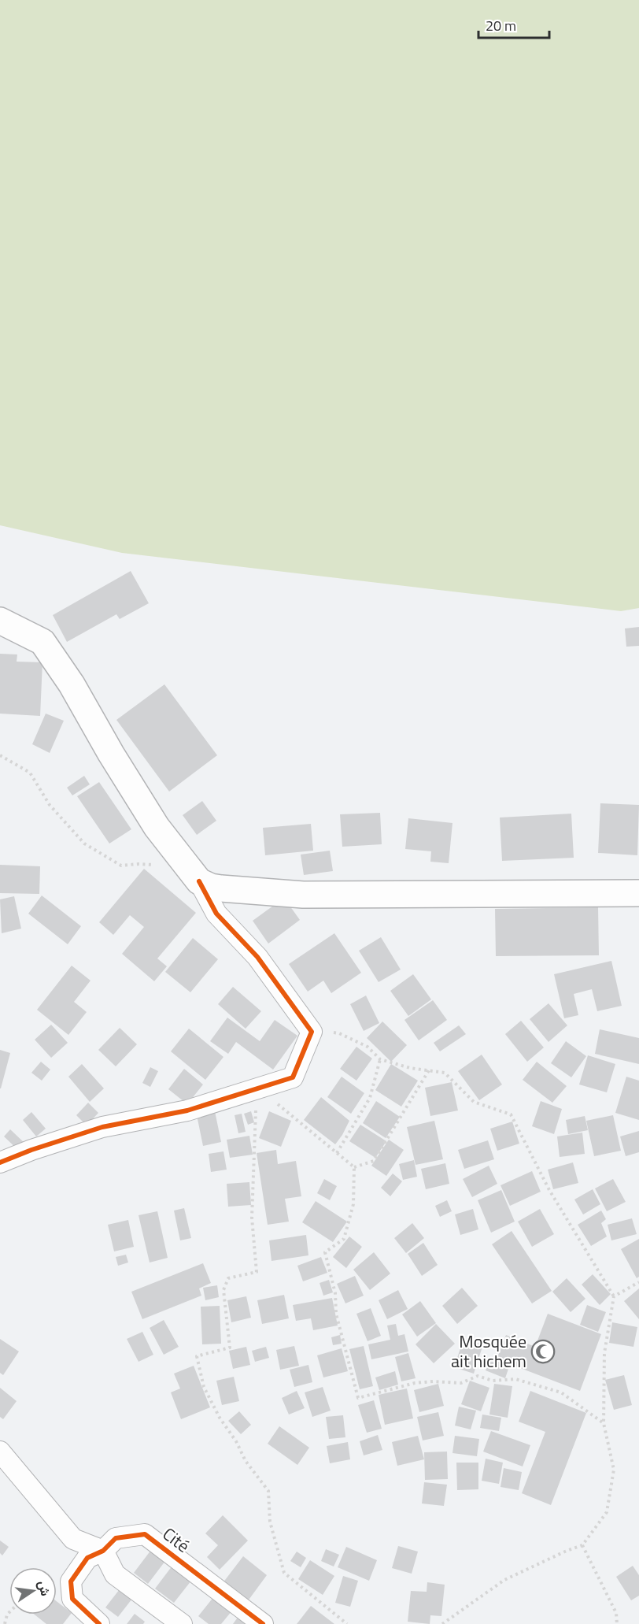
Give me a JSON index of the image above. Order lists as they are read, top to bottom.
{
  "streets": {
    "street": ["Cité"]
  },
  "places": {
    "mosque": ["Mosquée ait hichem"]
  },
  "scale_bar": "20 m",
  "north": "right"
}
